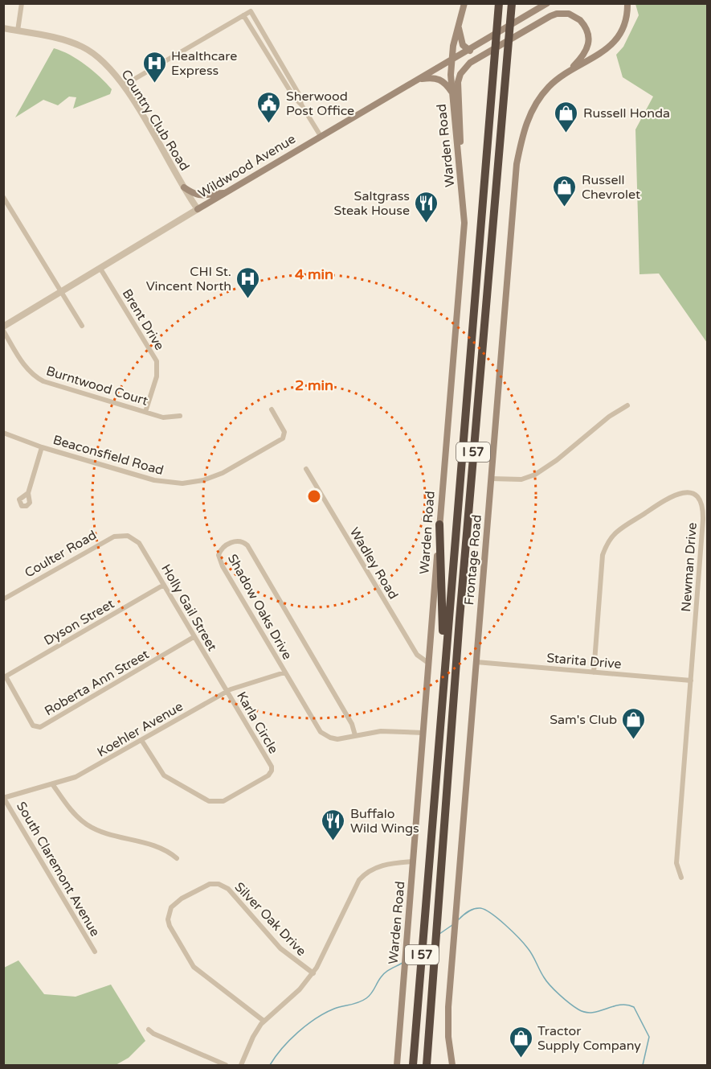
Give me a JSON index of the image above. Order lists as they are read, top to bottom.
{
  "streets": {
    "highway": ["I 57"],
    "main road": ["Warden Road", "Wildwood Avenue", "Frontage Road"],
    "street": [
      "Country Club Road",
      "Brent Drive",
      "Burntwood Court",
      "Beaconsfield Road",
      "Coulter Road",
      "Wadley Road",
      "Newman Drive",
      "Shadow Oaks Drive",
      "Holly Gail Street",
      "Dyson Street",
      "Starita Drive",
      "Roberta Ann Street",
      "Karla Circle",
      "Koehler Avenue",
      "South Claremont Avenue",
      "Silver Oak Drive"
    ]
  },
  "crossings": [
    ["Country Club Road", "Wildwood Avenue"],
    ["Warden Road", "Wildwood Avenue"],
    ["Warden Road", "Wadley Road"],
    ["Warden Road", "Shadow Oaks Drive"],
    ["Wildwood Avenue", "Brent Drive"],
    ["Brent Drive", "Burntwood Court"],
    ["Coulter Road", "Holly Gail Street"],
    ["Frontage Road", "Starita Drive"],
    ["Newman Drive", "Starita Drive"],
    ["Shadow Oaks Drive", "Koehler Avenue"],
    ["Holly Gail Street", "Dyson Street"],
    ["Holly Gail Street", "Roberta Ann Street"],
    ["Holly Gail Street", "Karla Circle"],
    ["Holly Gail Street", "Koehler Avenue"],
    ["Dyson Street", "Roberta Ann Street"],
    ["Karla Circle", "Koehler Avenue"],
    ["Koehler Avenue", "South Claremont Avenue"]
  ],
  "places": {
    "hospital": ["Healthcare Express", "CHI St. Vincent North"],
    "public building": ["Sherwood Post Office"],
    "shop": [
      "Russell Honda",
      "Russell Chevrolet",
      "Sam's Club",
      "Tractor Supply Company"
    ],
    "restaurant": ["Saltgrass Steak House", "Buffalo Wild Wings"]
  },
  "rings": ["4 min", "2 min"]
}
